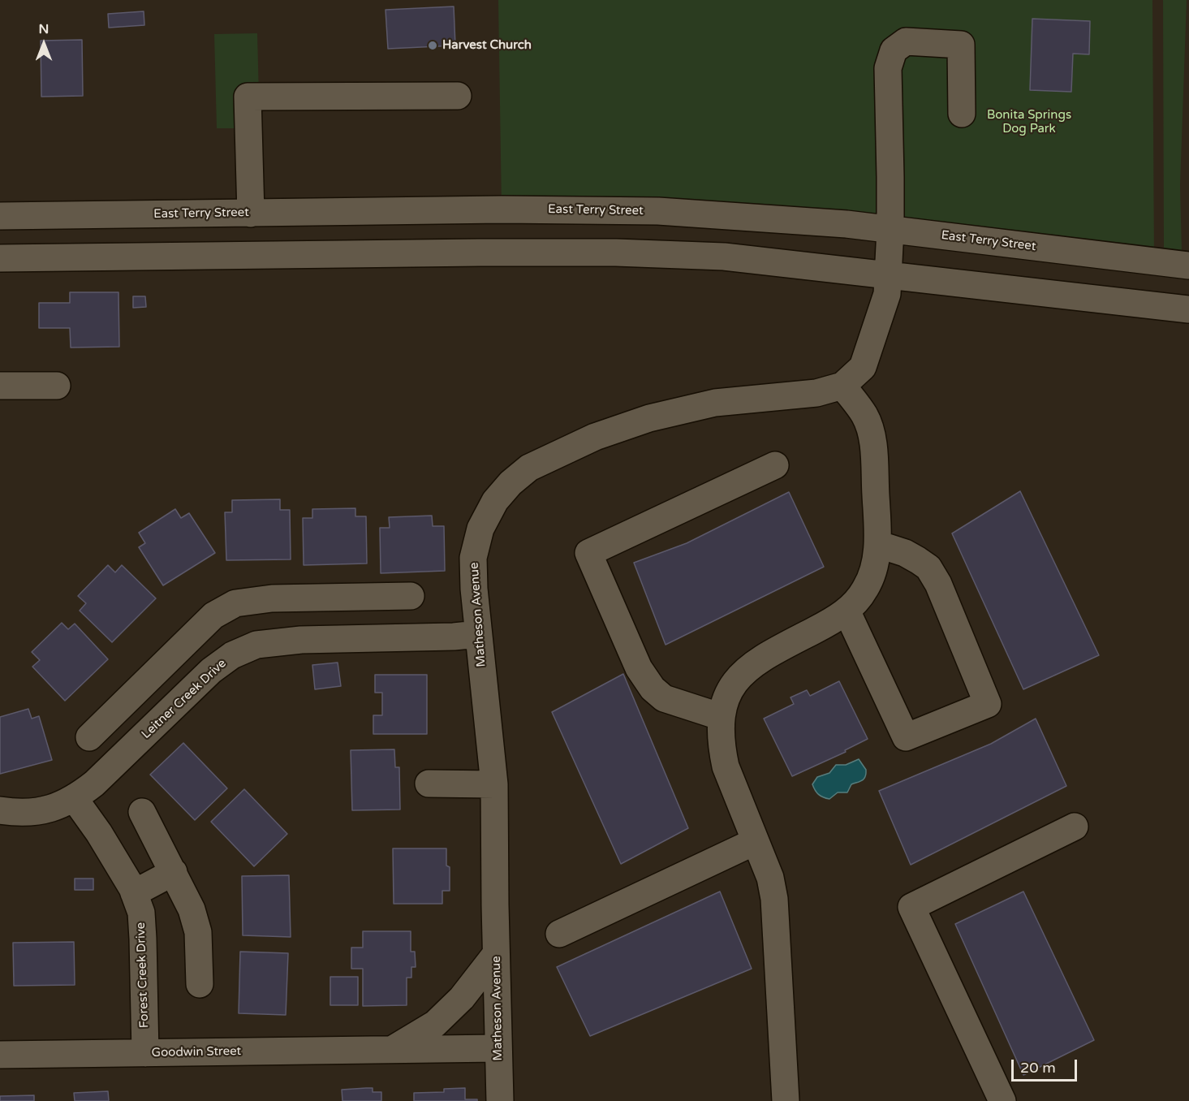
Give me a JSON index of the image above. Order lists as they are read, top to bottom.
{
  "streets": {
    "street": [
      "East Terry Street",
      "Matheson Avenue",
      "Leitner Creek Drive",
      "Forest Creek Drive",
      "Goodwin Street"
    ]
  },
  "crossings": [
    ["East Terry Street", "Matheson Avenue"],
    ["Matheson Avenue", "Leitner Creek Drive"],
    ["Matheson Avenue", "Goodwin Street"],
    ["Leitner Creek Drive", "Forest Creek Drive"],
    ["Forest Creek Drive", "Goodwin Street"]
  ],
  "parks": ["Bonita Springs Dog Park"],
  "places": ["Harvest Church"],
  "scale_bar": "20 m",
  "north": "top"
}
